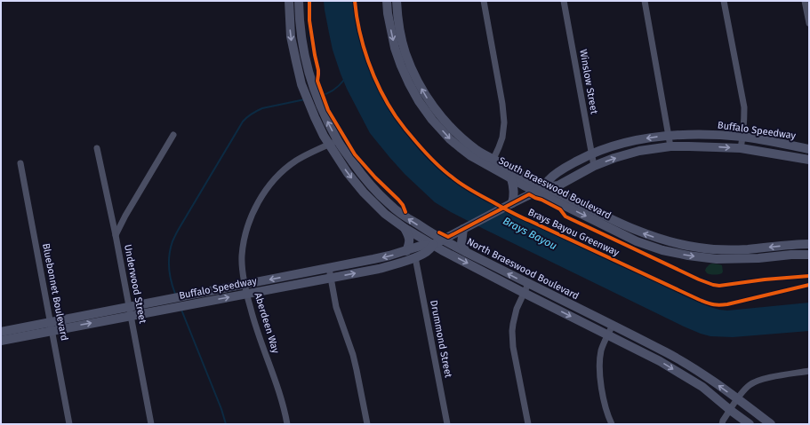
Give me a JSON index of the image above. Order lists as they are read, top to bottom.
{
  "streets": {
    "main road": ["Buffalo Speedway", "South Braeswood Boulevard", "North Braeswood Boulevard"],
    "street": [
      "Winslow Street",
      "Underwood Street",
      "Bluebonnet Boulevard",
      "Aberdeen Way",
      "Drummond Street"
    ],
    "cycle path": ["Brays Bayou Greenway"]
  },
  "crossings": [
    ["Winslow Street", "Buffalo Speedway"],
    ["Buffalo Speedway", "South Braeswood Boulevard"],
    ["Buffalo Speedway", "North Braeswood Boulevard"],
    ["Buffalo Speedway", "Underwood Street"],
    ["Buffalo Speedway", "Bluebonnet Boulevard"],
    ["Buffalo Speedway", "Aberdeen Way"],
    ["Buffalo Speedway", "Drummond Street"],
    ["North Braeswood Boulevard", "Aberdeen Way"]
  ],
  "water": ["Brays Bayou"]
}
